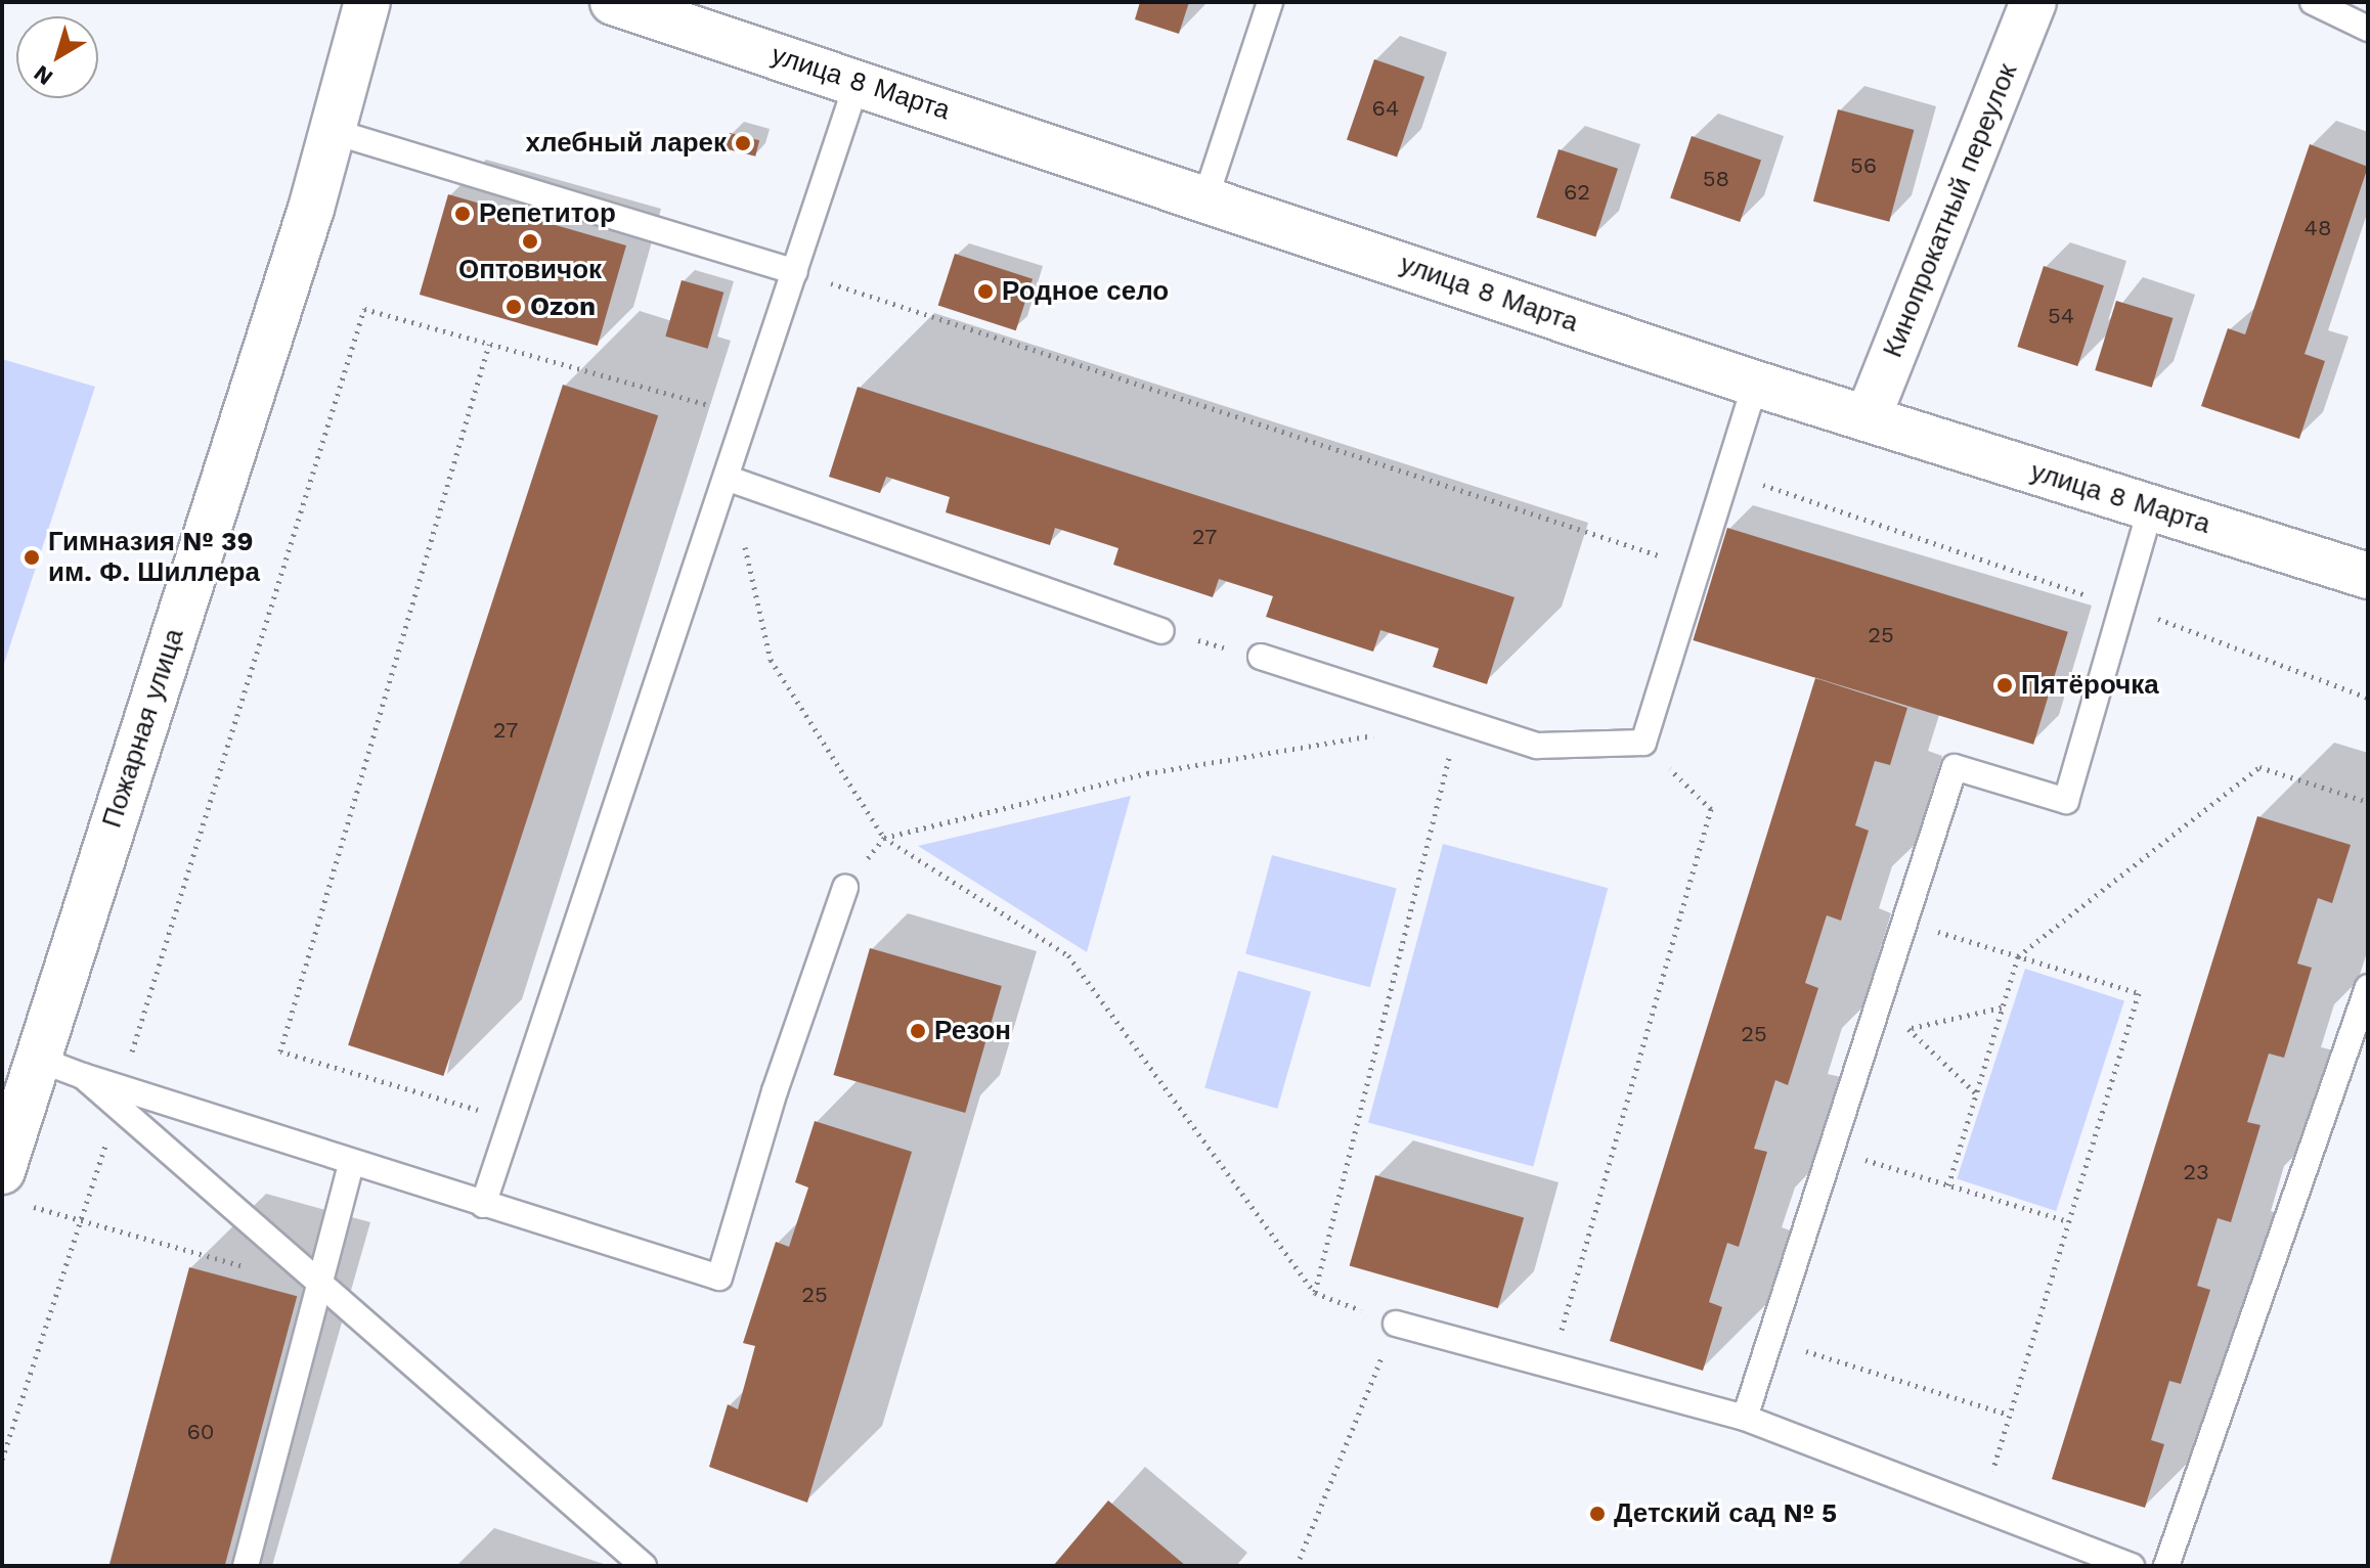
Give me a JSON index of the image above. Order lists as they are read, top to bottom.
{
  "streets": {
    "street": ["улица 8 Марта", "Кинопрокатный переулок", "Пожарная улица"]
  },
  "crossings": [
    ["улица 8 Марта", "Кинопрокатный переулок"]
  ],
  "places": [
    "хлебный ларек",
    "Репетитор",
    "Оптовичок",
    "Родное село",
    "Ozon",
    "Гимназия № 39 им. Ф. Шиллера",
    "Пятёрочка",
    "Резон",
    "Детский сад № 5"
  ],
  "house_numbers": [
    "64",
    "56",
    "58",
    "62",
    "48",
    "54",
    "27",
    "25",
    "27",
    "25",
    "23",
    "25",
    "60"
  ],
  "north": "bottom left"
}
